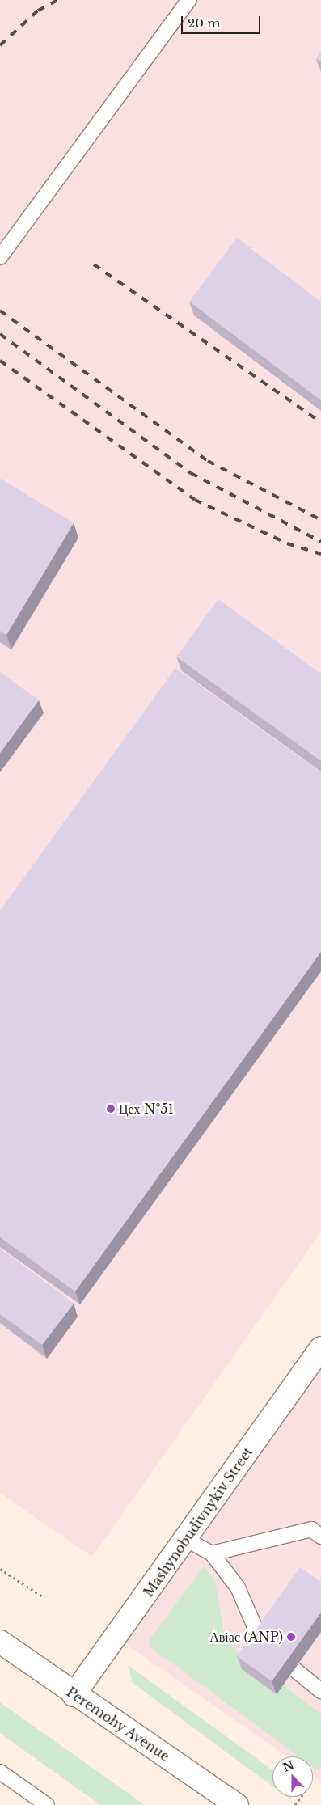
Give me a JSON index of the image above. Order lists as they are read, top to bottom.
{
  "streets": {
    "street": ["Mashynobudivnykiv Street", "Peremohy Avenue"]
  },
  "crossings": [
    ["Mashynobudivnykiv Street", "Peremohy Avenue"]
  ],
  "places": ["Цех №51", "Авіас (ANP)"],
  "scale_bar": "20 m",
  "north": "top"
}
